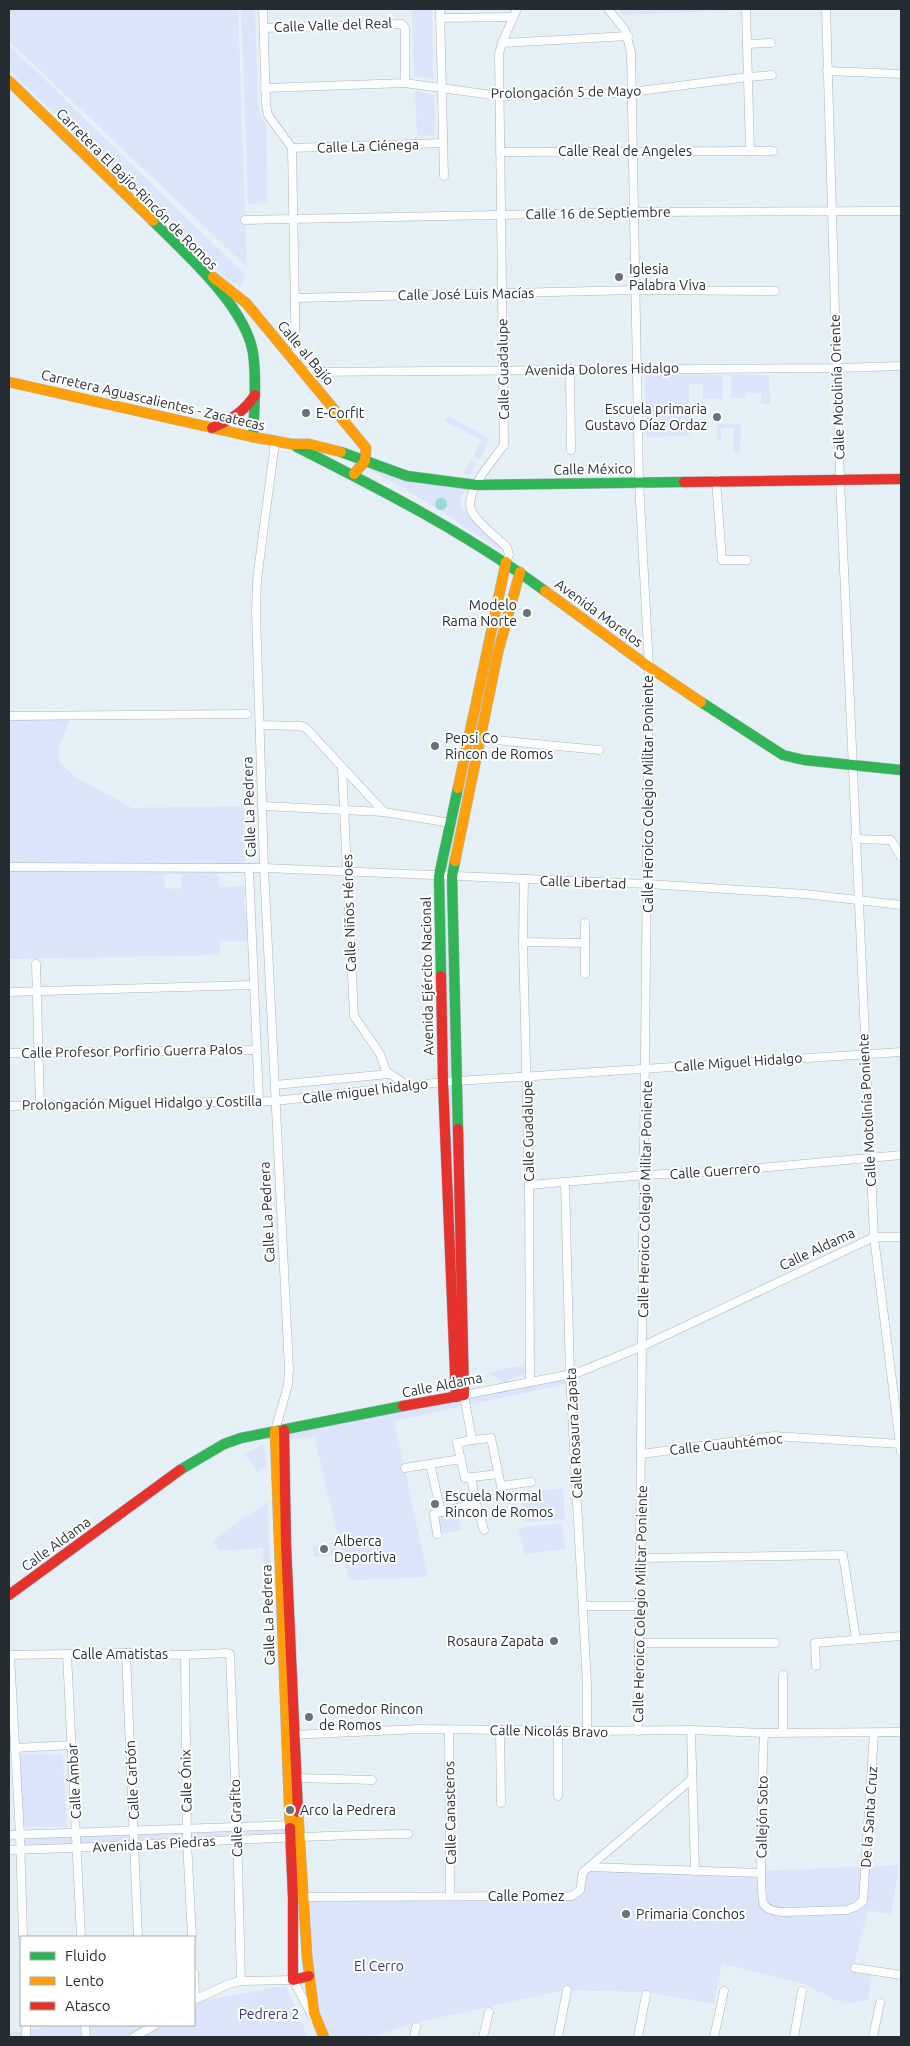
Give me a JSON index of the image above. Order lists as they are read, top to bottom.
{
  "streets": {
    "main road": [
      "Carretera El Bajío-Rincón de Romos",
      "Calle al Bajío",
      "Carretera Aguascalientes - Zacatecas",
      "Calle México",
      "Avenida Morelos",
      "Calle La Pedrera",
      "Avenida Ejército Nacional",
      "Calle Aldama"
    ],
    "street": [
      "Calle Valle del Real",
      "Prolongación 5 de Mayo",
      "Calle La Ciénega",
      "Calle Real de Angeles",
      "Calle 16 de Septiembre",
      "Calle José Luis Macías",
      "Calle Guadalupe",
      "Avenida Dolores Hidalgo",
      "Calle Motolinía Oriente",
      "Calle Heroico Colegio Militar Poniente",
      "Calle Libertad",
      "Calle Niños Héroes",
      "Calle Profesor Porfirio Guerra Palos",
      "Calle Miguel Hidalgo",
      "Calle miguel hidalgo",
      "Prolongación Miguel Hidalgo y Costilla",
      "Calle Motolinía Poniente",
      "Calle Guerrero",
      "Calle Rosaura Zapata",
      "Calle Cuauhtémoc",
      "Calle Amatistas",
      "Calle Nicolás Bravo",
      "Calle Carbón",
      "Calle Ámbar",
      "Calle Ónix",
      "Calle Canasteros",
      "Callejón Soto",
      "De la Santa Cruz",
      "Calle Grafito",
      "Avenida Las Piedras",
      "Calle Pomez"
    ]
  },
  "crossings": [
    ["Calle Valle del Real", "Prolongación 5 de Mayo"],
    ["Prolongación 5 de Mayo", "Calle Guadalupe"],
    ["Prolongación 5 de Mayo", "Calle Heroico Colegio Militar Poniente"],
    ["Calle Real de Angeles", "Calle Guadalupe"],
    ["Calle Real de Angeles", "Calle Heroico Colegio Militar Poniente"],
    ["Carretera El Bajío-Rincón de Romos", "Calle al Bajío"],
    ["Carretera El Bajío-Rincón de Romos", "Carretera Aguascalientes - Zacatecas"],
    ["Calle 16 de Septiembre", "Calle Guadalupe"],
    ["Calle 16 de Septiembre", "Calle Motolinía Oriente"],
    ["Calle 16 de Septiembre", "Calle Heroico Colegio Militar Poniente"],
    ["Calle José Luis Macías", "Calle Guadalupe"],
    ["Calle José Luis Macías", "Calle Heroico Colegio Militar Poniente"],
    ["Calle al Bajío", "Avenida Dolores Hidalgo"],
    ["Calle al Bajío", "Calle México"],
    ["Calle Guadalupe", "Avenida Dolores Hidalgo"],
    ["Calle Guadalupe", "Calle México"],
    ["Calle Guadalupe", "Calle Libertad"],
    ["Calle Guadalupe", "Calle Miguel Hidalgo"],
    ["Calle Guadalupe", "Calle Guerrero"],
    ["Calle Guadalupe", "Calle Aldama"],
    ["Avenida Dolores Hidalgo", "Calle Motolinía Oriente"],
    ["Avenida Dolores Hidalgo", "Calle Heroico Colegio Militar Poniente"],
    ["Calle Motolinía Oriente", "Calle México"],
    ["Calle Motolinía Oriente", "Avenida Morelos"],
    ["Calle Motolinía Oriente", "Calle Motolinía Poniente"],
    ["Carretera Aguascalientes - Zacatecas", "Calle México"],
    ["Carretera Aguascalientes - Zacatecas", "Avenida Morelos"],
    ["Carretera Aguascalientes - Zacatecas", "Calle La Pedrera"],
    ["Calle México", "Avenida Morelos"],
    ["Calle México", "Calle Heroico Colegio Militar Poniente"],
    ["Avenida Morelos", "Calle Heroico Colegio Militar Poniente"],
    ["Avenida Morelos", "Avenida Ejército Nacional"],
    ["Avenida Morelos", "Calle Motolinía Poniente"],
    ["Calle Heroico Colegio Militar Poniente", "Calle Libertad"],
    ["Calle Heroico Colegio Militar Poniente", "Calle Miguel Hidalgo"],
    ["Calle Heroico Colegio Militar Poniente", "Calle Guerrero"],
    ["Calle Heroico Colegio Militar Poniente", "Calle Aldama"],
    ["Calle Heroico Colegio Militar Poniente", "Calle Cuauhtémoc"],
    ["Calle Heroico Colegio Militar Poniente", "Calle Nicolás Bravo"],
    ["Calle La Pedrera", "Calle Libertad"],
    ["Calle La Pedrera", "Calle miguel hidalgo"],
    ["Calle La Pedrera", "Prolongación Miguel Hidalgo y Costilla"],
    ["Calle La Pedrera", "Calle Aldama"],
    ["Calle La Pedrera", "Calle Nicolás Bravo"],
    ["Calle La Pedrera", "Avenida Las Piedras"],
    ["Calle La Pedrera", "Calle Pomez"],
    ["Calle Libertad", "Calle Niños Héroes"],
    ["Calle Libertad", "Avenida Ejército Nacional"],
    ["Calle Libertad", "Calle Motolinía Poniente"],
    ["Avenida Ejército Nacional", "Calle Miguel Hidalgo"],
    ["Avenida Ejército Nacional", "Calle miguel hidalgo"],
    ["Avenida Ejército Nacional", "Calle Aldama"],
    ["Calle Miguel Hidalgo", "Calle miguel hidalgo"],
    ["Calle Miguel Hidalgo", "Calle Motolinía Poniente"],
    ["Calle miguel hidalgo", "Prolongación Miguel Hidalgo y Costilla"],
    ["Calle Motolinía Poniente", "Calle Guerrero"],
    ["Calle Motolinía Poniente", "Calle Aldama"],
    ["Calle Motolinía Poniente", "Calle Cuauhtémoc"],
    ["Calle Guerrero", "Calle Rosaura Zapata"],
    ["Calle Aldama", "Calle Rosaura Zapata"],
    ["Calle Rosaura Zapata", "Calle Nicolás Bravo"],
    ["Calle Amatistas", "Calle Carbón"],
    ["Calle Amatistas", "Calle Ámbar"],
    ["Calle Amatistas", "Calle Ónix"],
    ["Calle Amatistas", "Calle Grafito"],
    ["Calle Nicolás Bravo", "Calle Canasteros"],
    ["Calle Nicolás Bravo", "Callejón Soto"],
    ["Calle Nicolás Bravo", "De la Santa Cruz"],
    ["Calle Carbón", "Avenida Las Piedras"],
    ["Calle Ámbar", "Avenida Las Piedras"],
    ["Calle Ónix", "Avenida Las Piedras"],
    ["Calle Canasteros", "Calle Pomez"],
    ["Callejón Soto", "De la Santa Cruz"],
    ["Calle Grafito", "Avenida Las Piedras"]
  ],
  "parks": ["El Cerro", "Pedrera 2"],
  "places": [
    "Iglesia Palabra Viva",
    "E-Corfit",
    "Escuela primaria Gustavo Díaz Ordaz",
    "Modelo Rama Norte",
    "Pepsi Co Rincon de Romos",
    "Escuela Normal Rincon de Romos",
    "Alberca Deportiva",
    "Rosaura Zapata",
    "Comedor Rincon de Romos",
    "Arco la Pedrera",
    "Primaria Conchos"
  ],
  "legend": ["Fluido", "Lento", "Atasco"]
}
